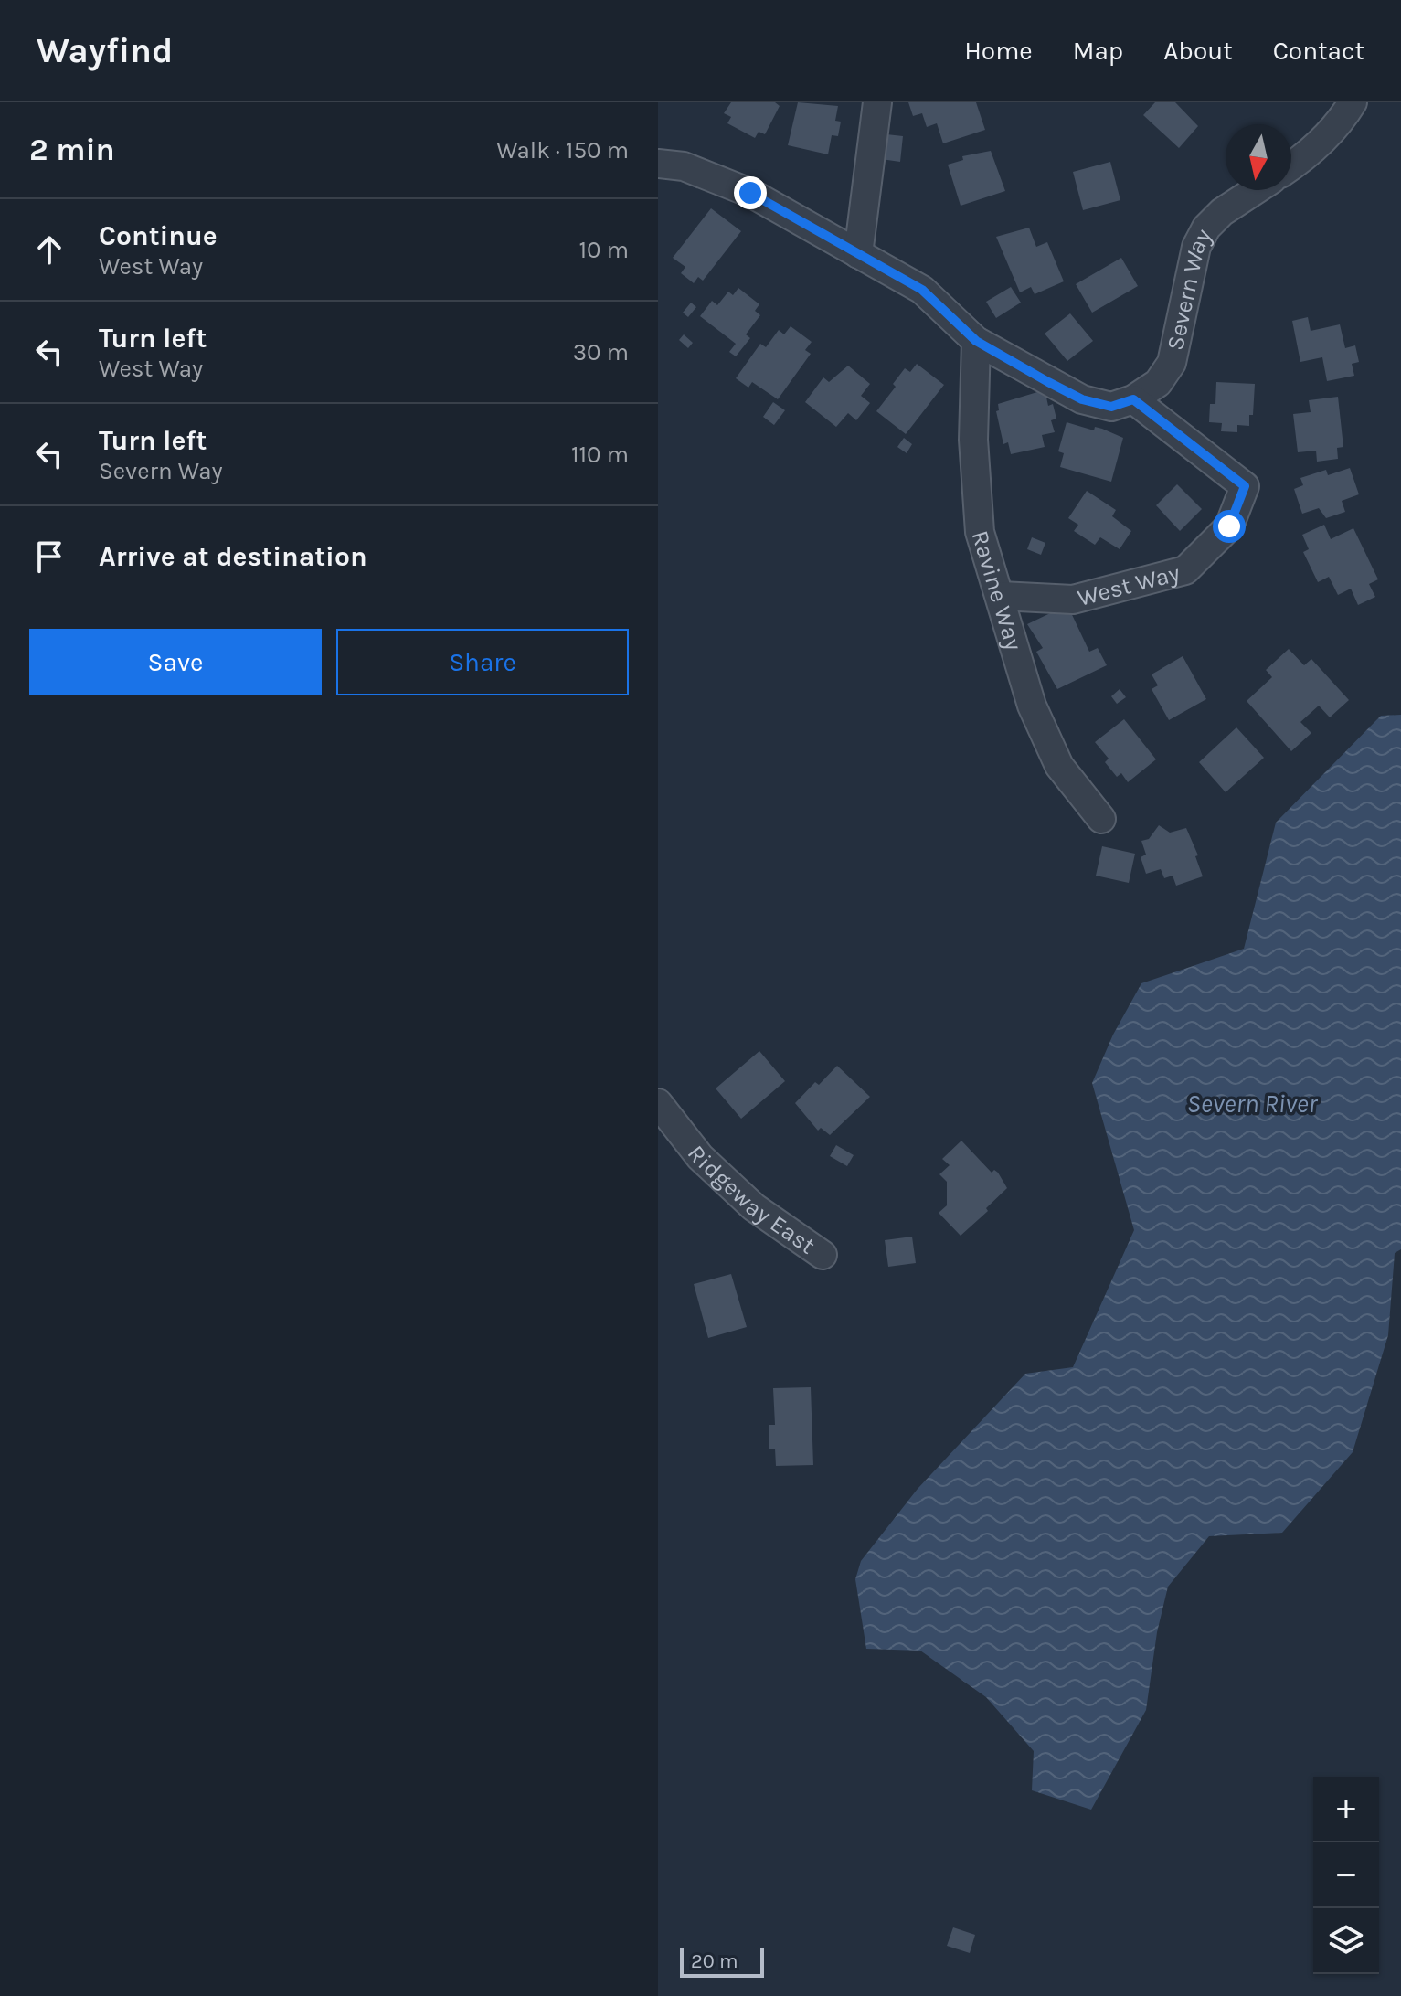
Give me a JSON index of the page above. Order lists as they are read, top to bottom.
{
  "streets": {
    "street": [
      "Severn Way",
      "West Way",
      "Ravine Way",
      "Ridgeway East"
    ]
  },
  "crossings": [
    ["Severn Way", "West Way"],
    ["West Way", "Ravine Way"]
  ],
  "water": ["Severn River"],
  "scale_bar": "20 m",
  "north": "bottom",
  "page": {
    "header": "Wayfind",
    "nav": [
      "Home",
      "Map",
      "About",
      "Contact"
    ],
    "heading": ["2 min", "Walk · 150 m"],
    "list": [
      ["Continue", "West Way", "10 m"],
      ["Turn left", "West Way", "30 m"],
      ["Turn left", "Severn Way", "110 m"],
      "Arrive at destination"
    ],
    "buttons": ["Save", "Share"],
    "map_buttons": ["+", "−"],
    "scale": "20 m"
  }
}
